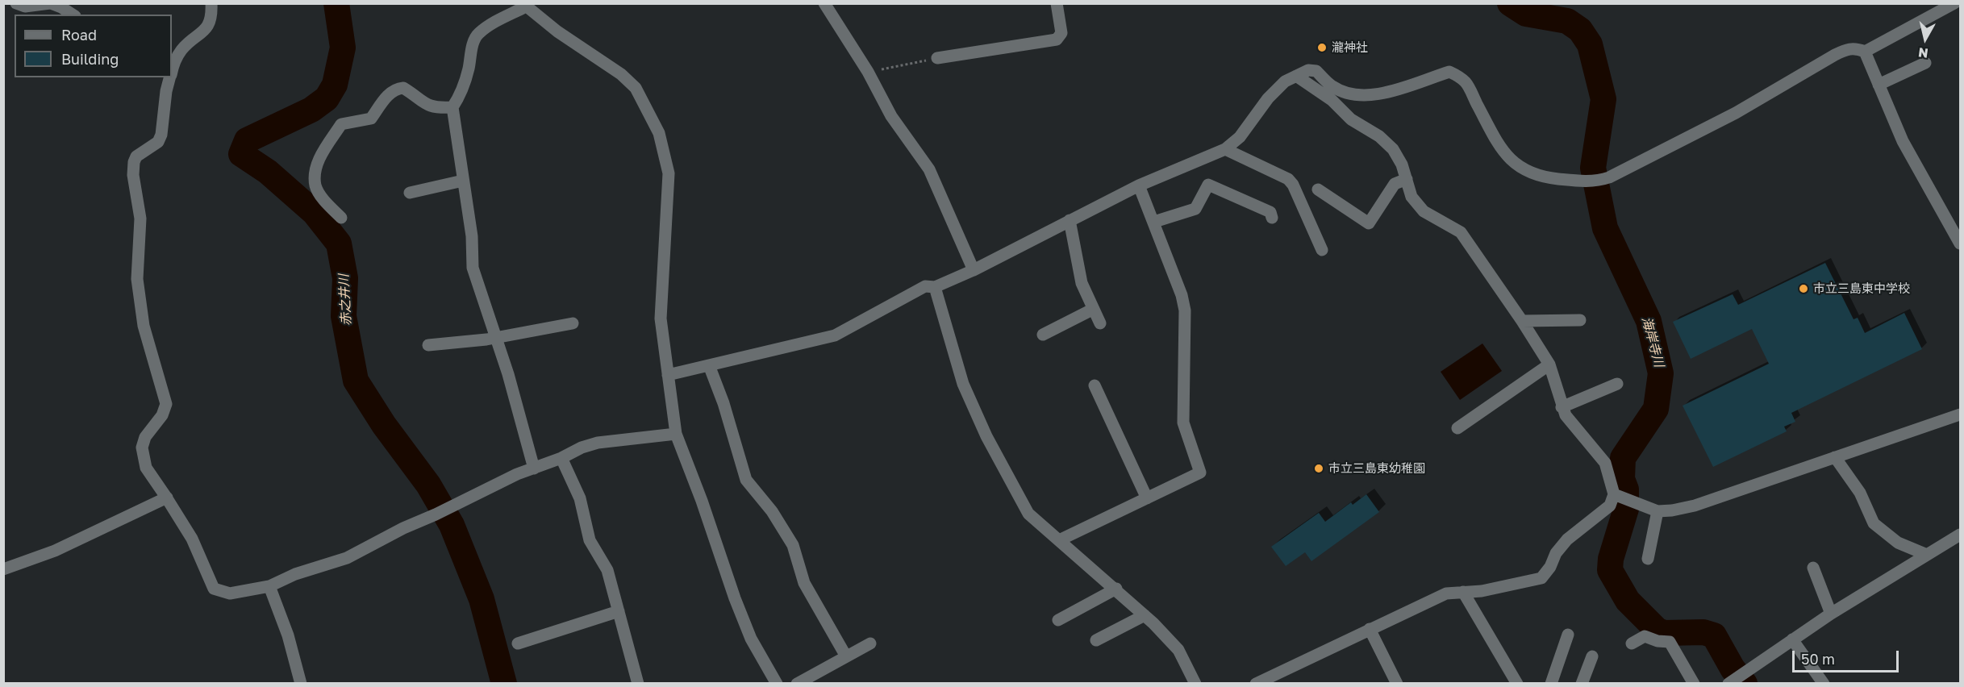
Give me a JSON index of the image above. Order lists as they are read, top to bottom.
{
  "water": ["赤之井川", "海岸寺川"],
  "places": ["瀧神社", "市立三島東中学校", "市立三島東幼稚園"],
  "legend": ["Road", "Building"],
  "scale_bar": "50 m",
  "north": "bottom"
}
